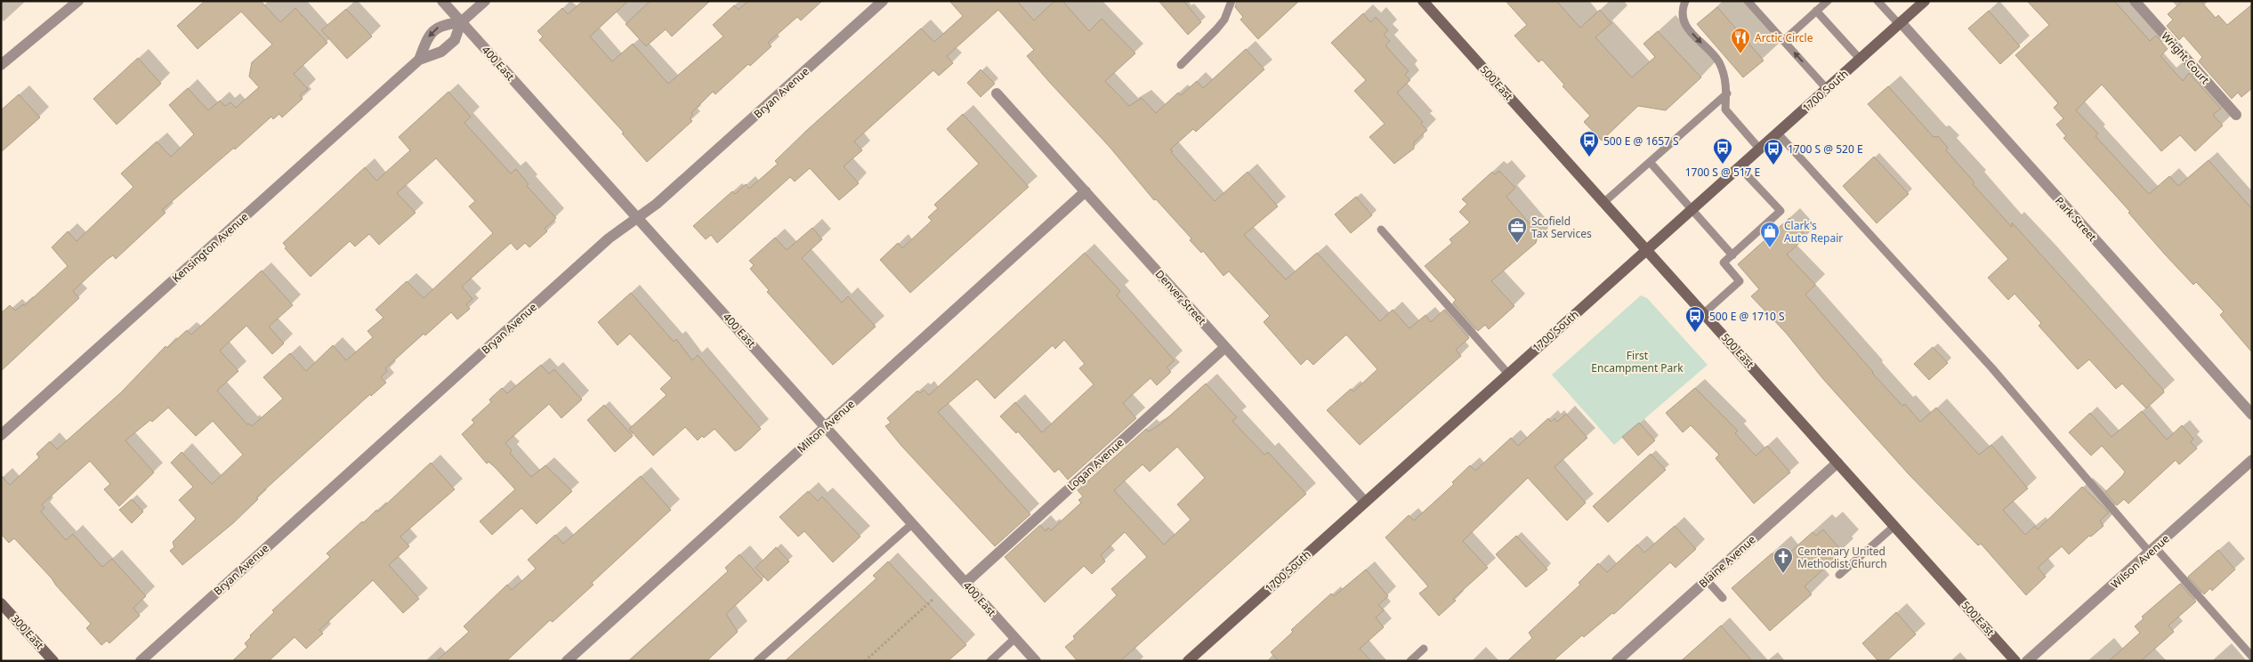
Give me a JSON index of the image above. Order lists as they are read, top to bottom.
{
  "streets": {
    "street": [
      "Wright Court",
      "400 East",
      "500 East",
      "1700 South",
      "Bryan Avenue",
      "Park Street",
      "Kensington Avenue",
      "Denver Street",
      "Milton Avenue",
      "Logan Avenue",
      "Blaine Avenue",
      "Wilson Avenue",
      "300 East"
    ]
  },
  "crossings": [
    ["400 East", "Bryan Avenue"],
    ["400 East", "Kensington Avenue"],
    ["400 East", "Milton Avenue"],
    ["400 East", "Logan Avenue"],
    ["500 East", "1700 South"],
    ["500 East", "Blaine Avenue"],
    ["1700 South", "Park Street"],
    ["1700 South", "Denver Street"],
    ["Denver Street", "Milton Avenue"],
    ["Denver Street", "Logan Avenue"]
  ],
  "parks": ["First Encampment Park"],
  "places": {
    "restaurant": ["Arctic Circle"],
    "bus stop": [
      "500 E @ 1657 S",
      "1700 S @ 517 E",
      "1700 S @ 520 E",
      "500 E @ 1710 S"
    ],
    "office": ["Scofield Tax Services"],
    "shop": ["Clark's Auto Repair"],
    "church": ["Centenary United Methodist Church"]
  }
}
